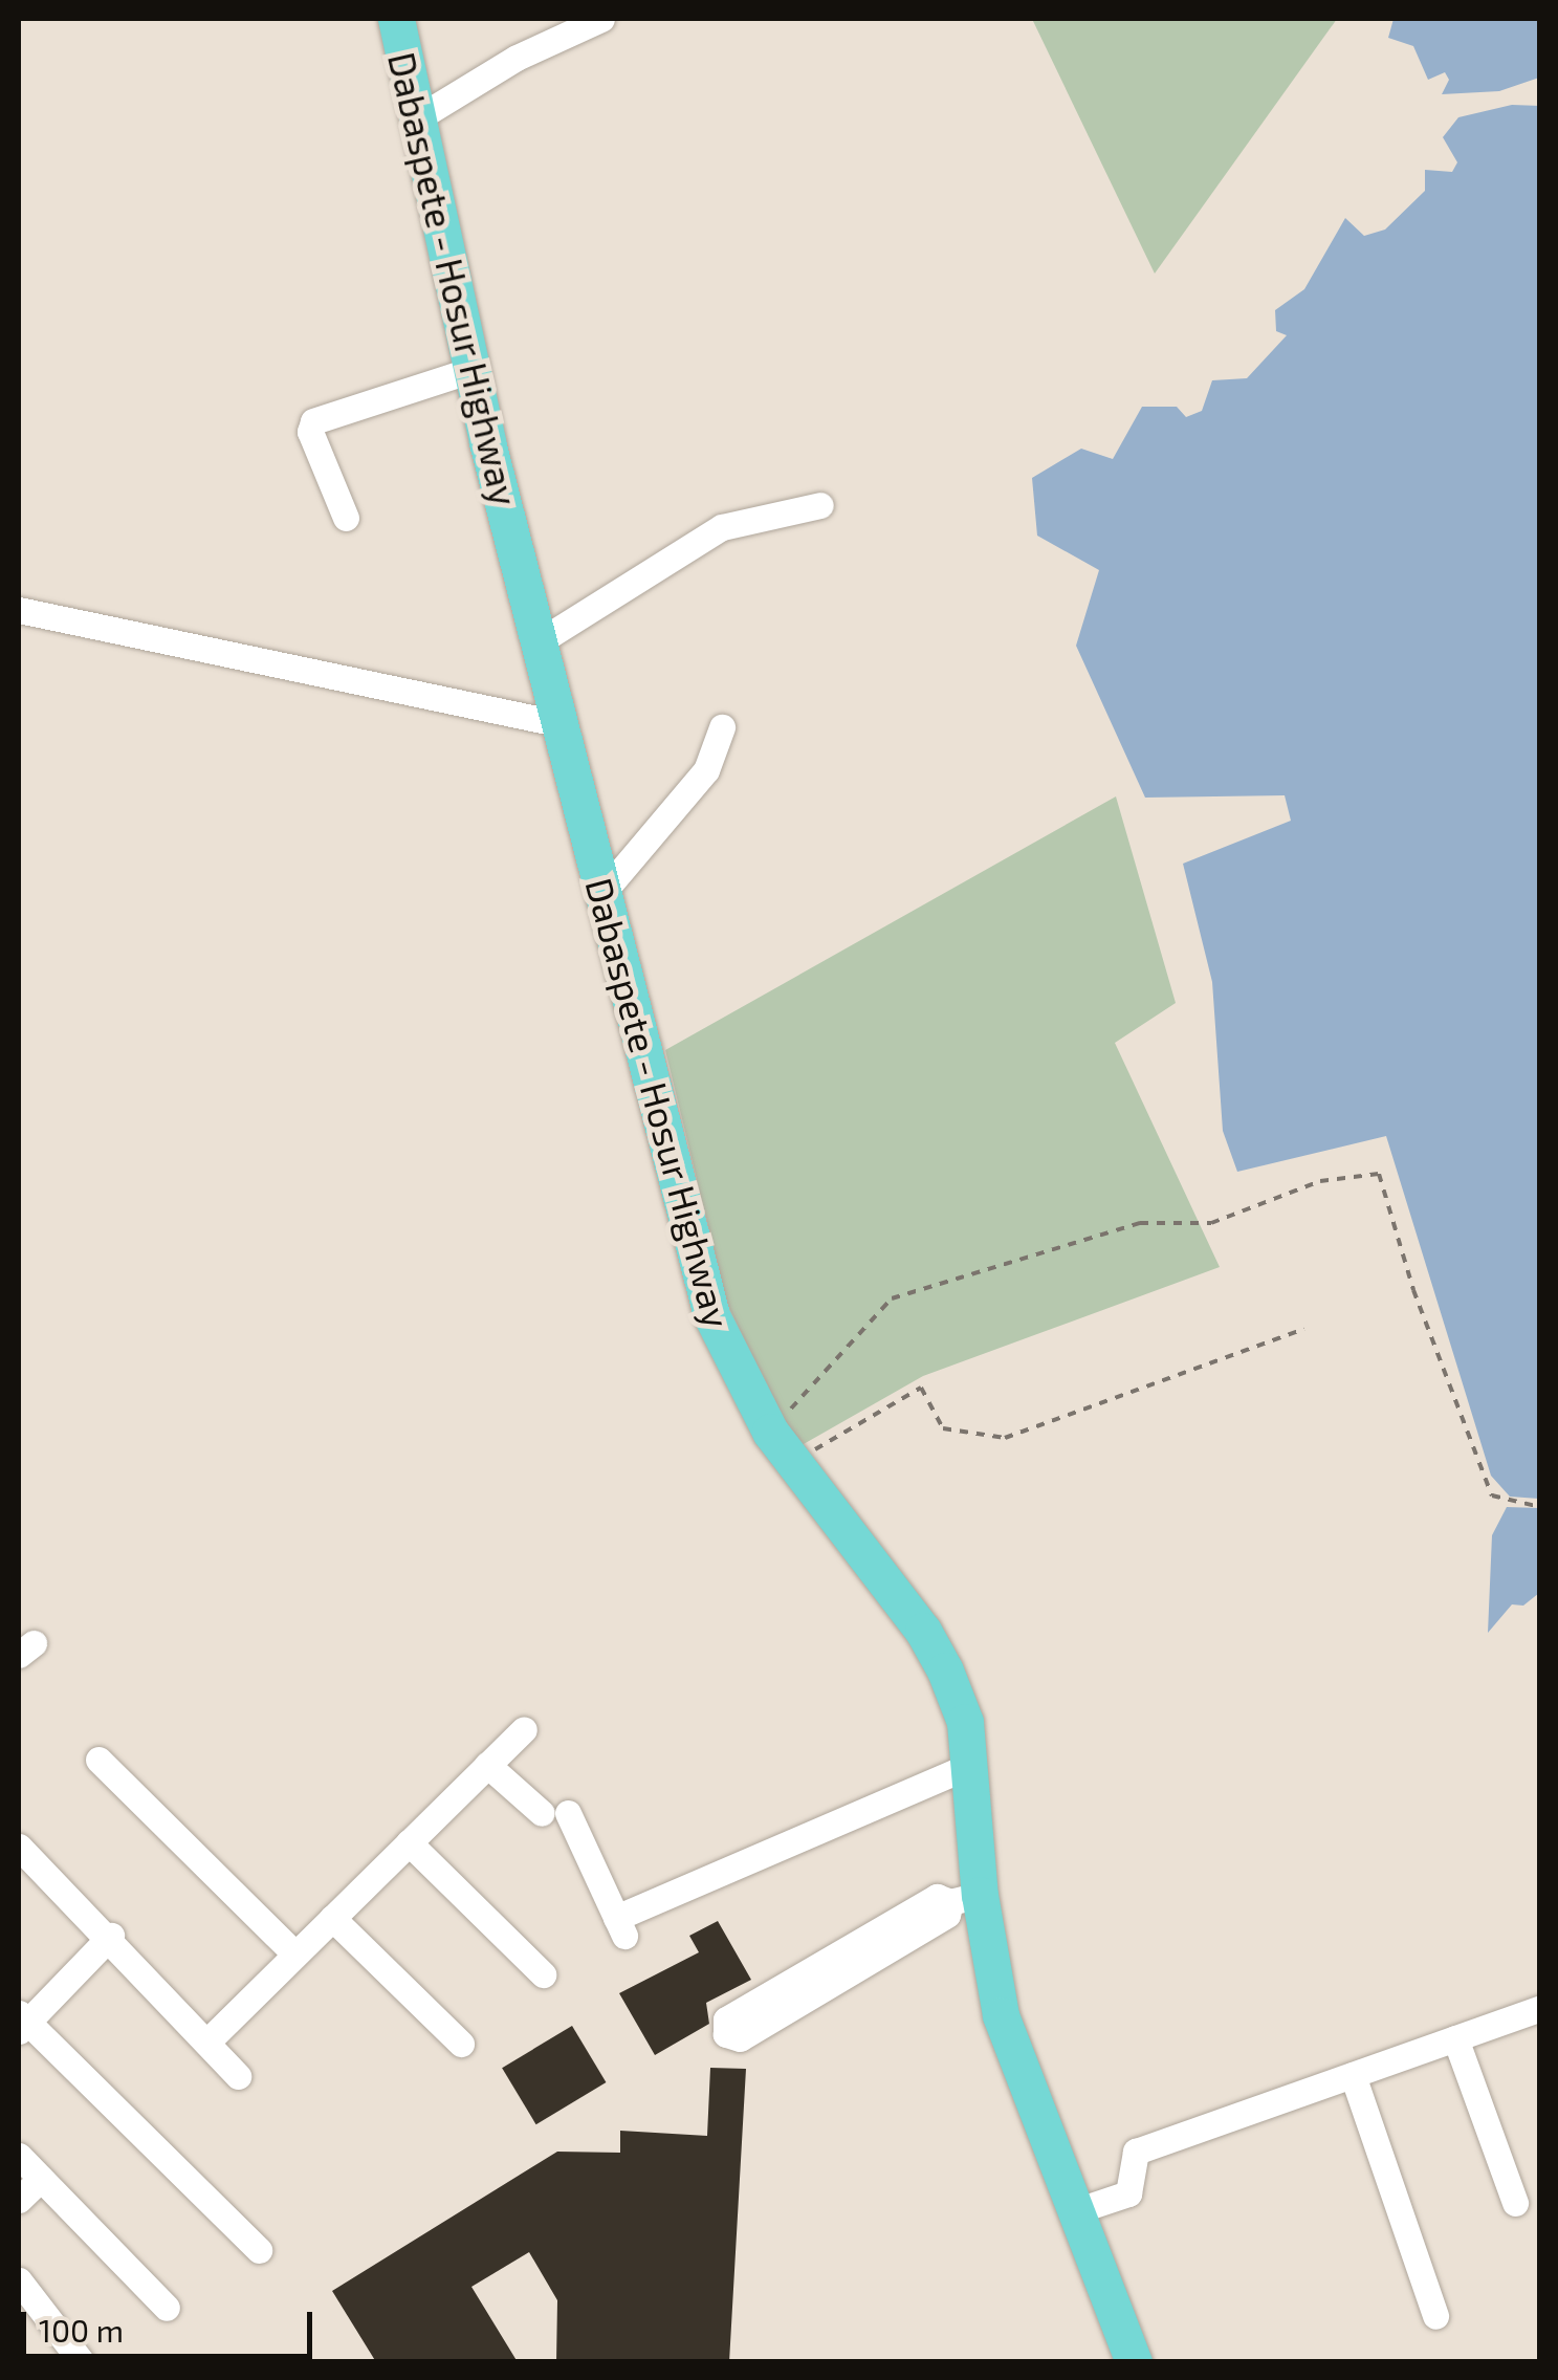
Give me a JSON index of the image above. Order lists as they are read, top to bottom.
{
  "streets": {
    "highway": ["Dabaspete - Hosur Highway"]
  },
  "scale_bar": "100 m"
}
